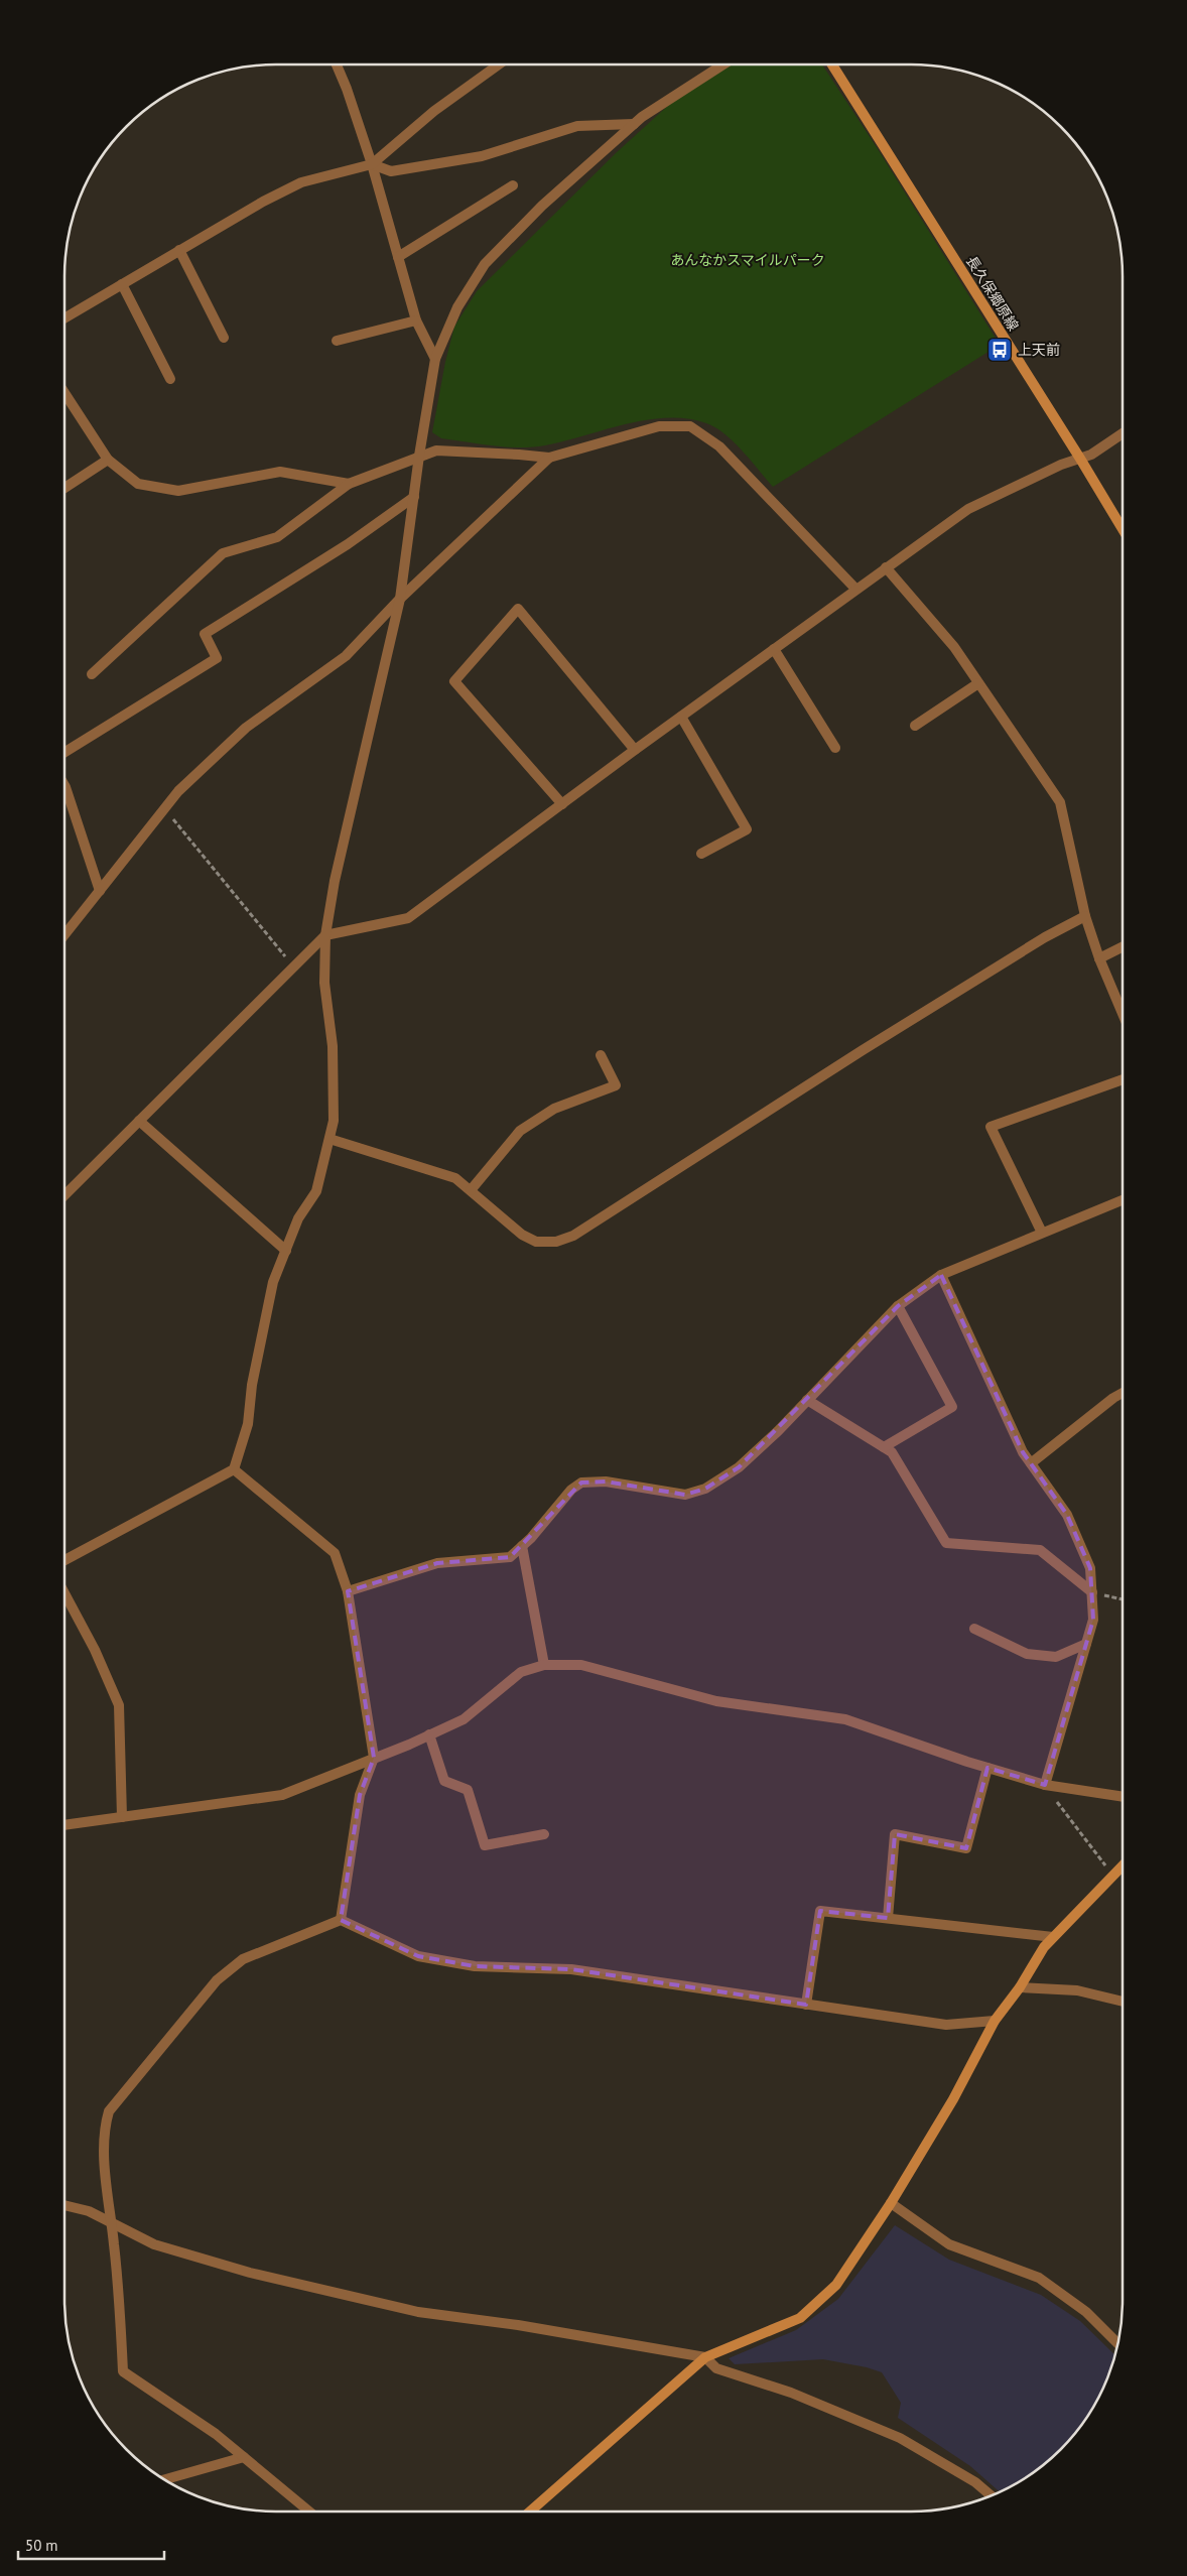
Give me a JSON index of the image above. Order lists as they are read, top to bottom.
{
  "streets": {
    "street": ["長久保郷原線"]
  },
  "parks": ["あんなかスマイルパーク"],
  "places": {
    "bus stop": ["上天前"]
  },
  "scale_bar": "50 m"
}
